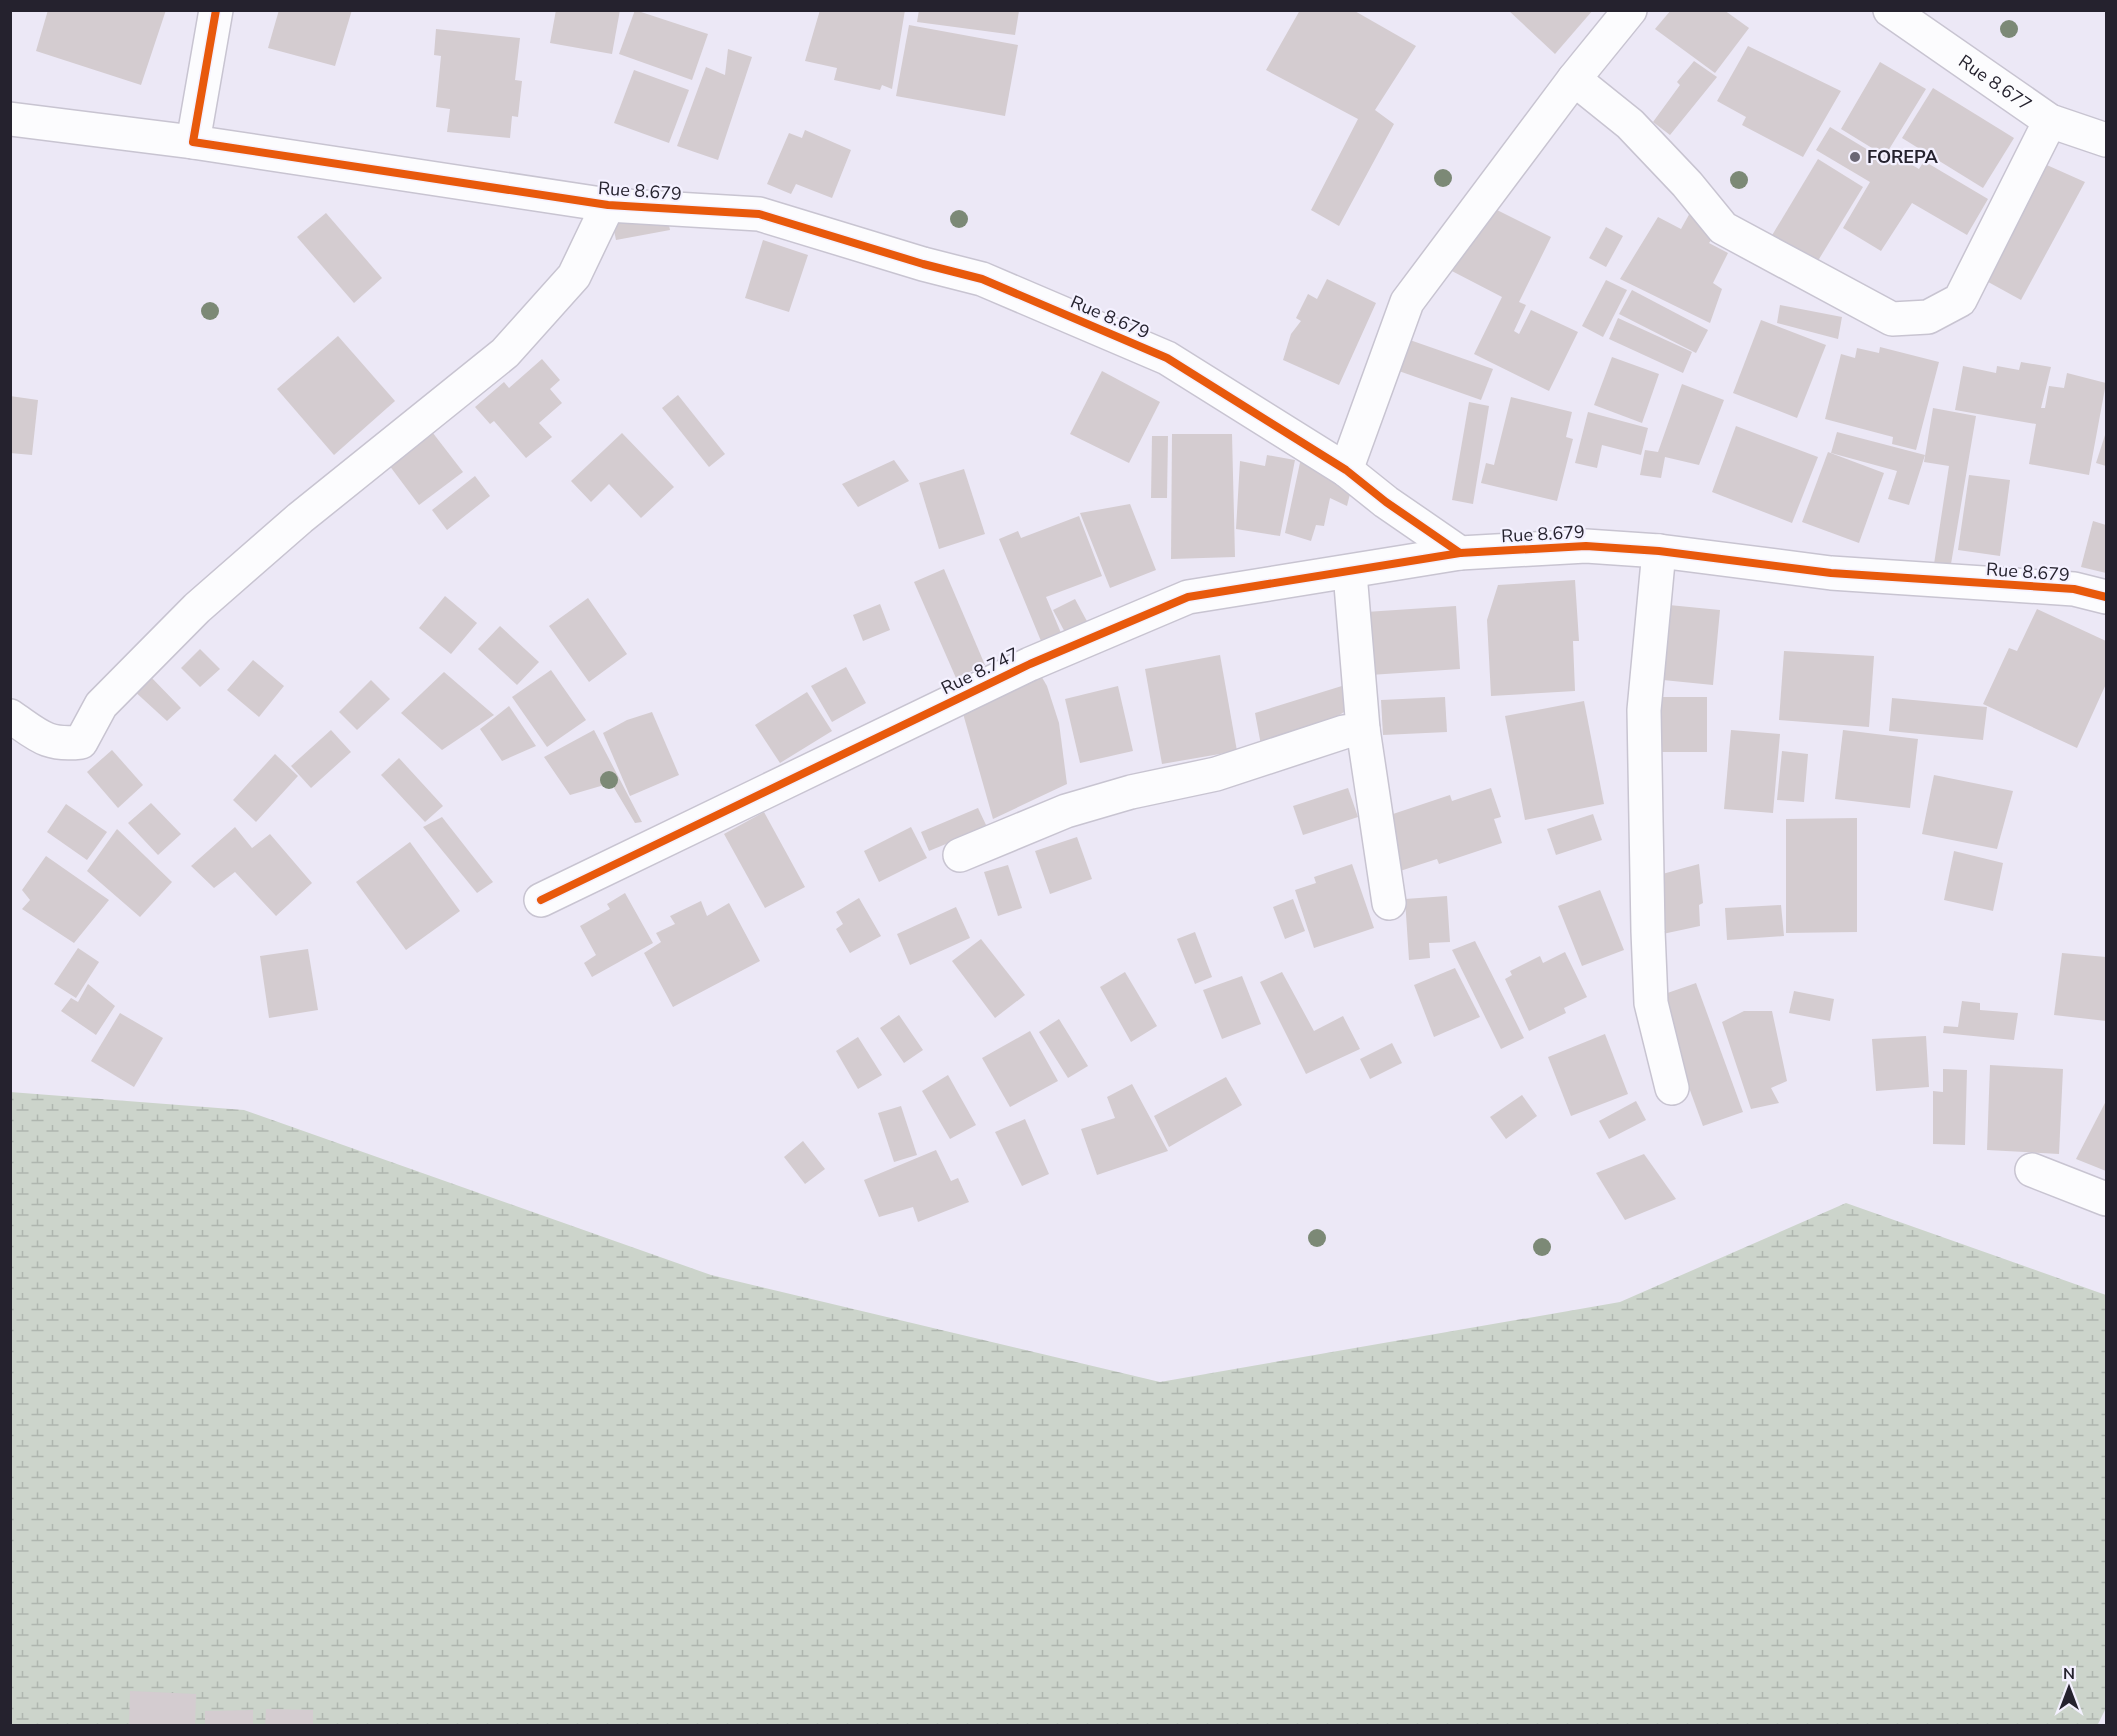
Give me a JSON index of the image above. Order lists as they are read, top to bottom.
{
  "streets": {
    "street": ["Rue 8.677", "Rue 8.679", "Rue 8.747"]
  },
  "crossings": [
    ["Rue 8.679", "Rue 8.747"]
  ],
  "places": ["FOREPA"],
  "north": "top"
}
